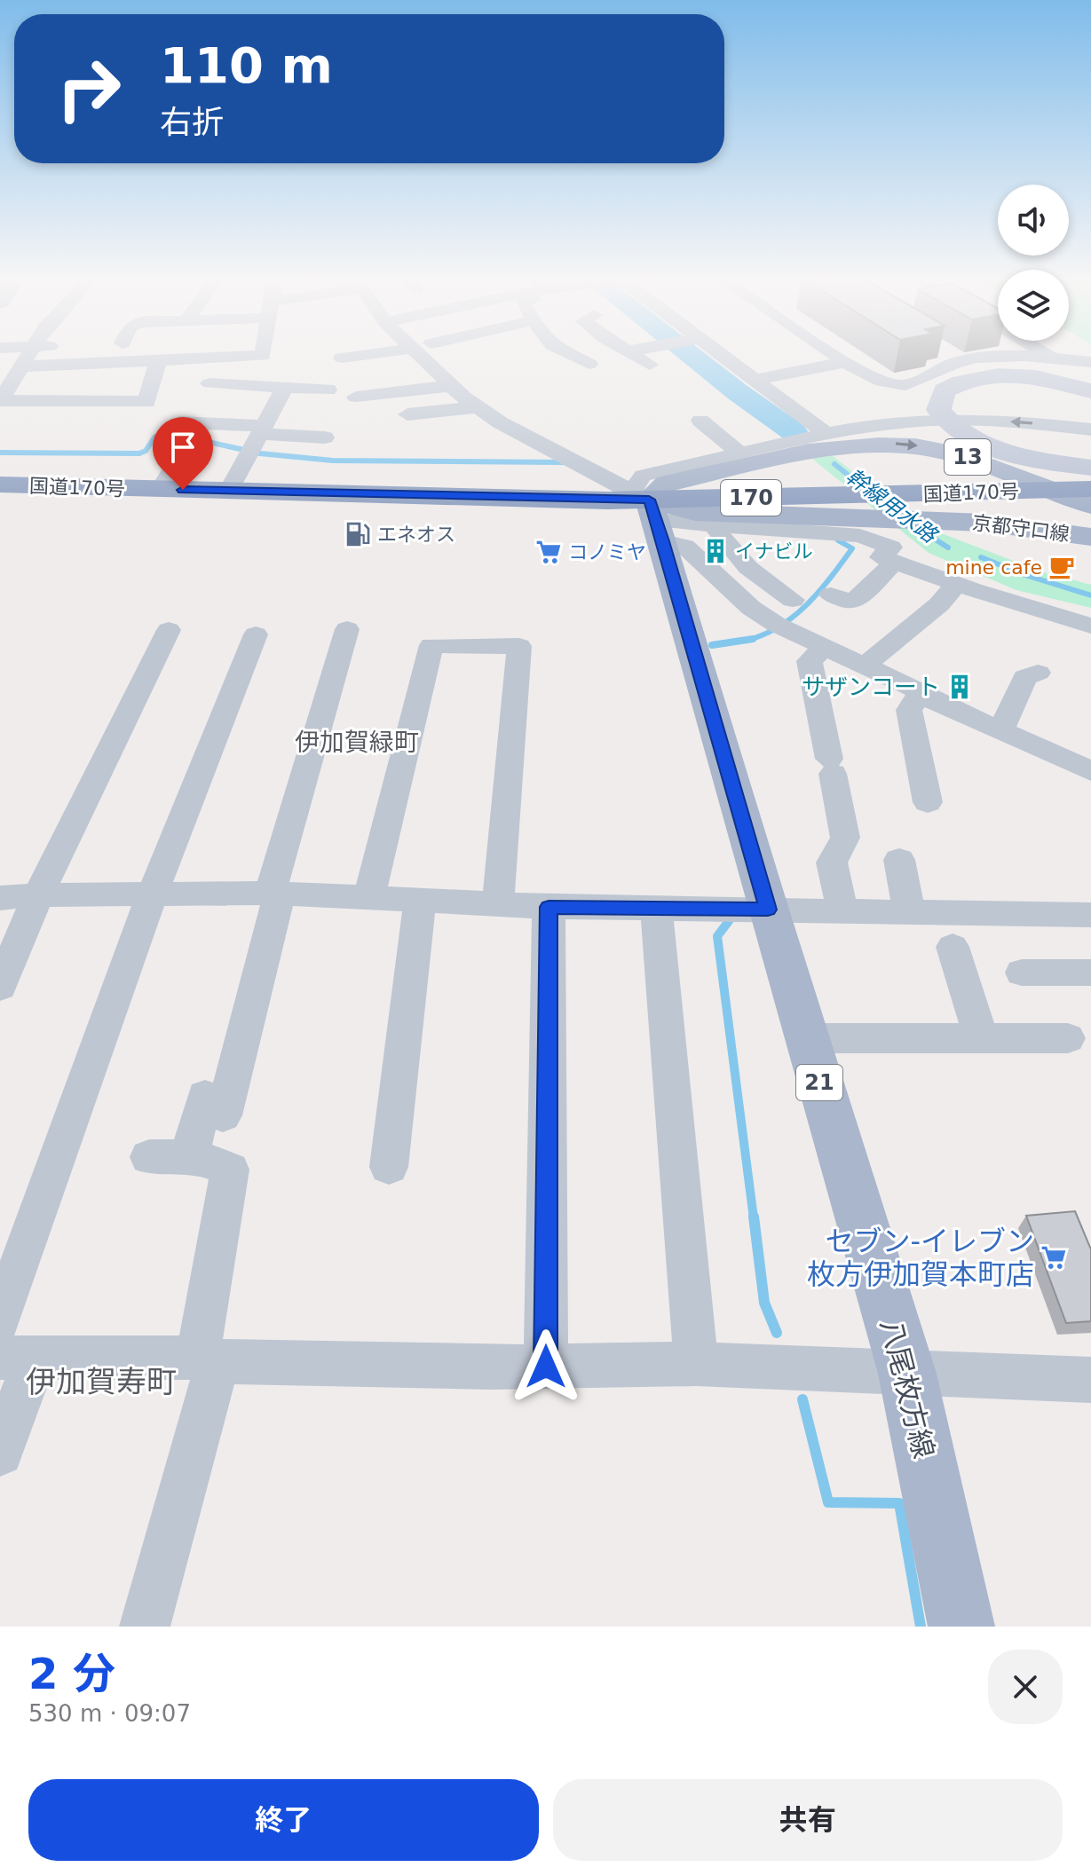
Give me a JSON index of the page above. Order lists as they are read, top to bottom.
{
  "streets": {
    "highway": ["国道170号", "170"],
    "main road": [
      "13",
      "京都守口線",
      "21",
      "八尾枚方線"
    ]
  },
  "crossings": [
    ["国道170号", "京都守口線"],
    ["国道170号", "八尾枚方線"],
    ["京都守口線", "八尾枚方線"]
  ],
  "districts": ["伊加賀緑町", "伊加賀寿町"],
  "water": ["幹線用水路"],
  "places": {
    "fuel station": ["エネオス"],
    "building": ["イナビル", "サザンコート"],
    "supermarket": ["コノミヤ", "セブン-イレブン 枚方伊加賀本町店"],
    "cafe": ["mine cafe"]
  },
  "page": {
    "turn": ["110 m", "右折"],
    "heading": ["2 分", "530 m · 09:07"],
    "buttons": ["終了", "共有"]
  }
}
